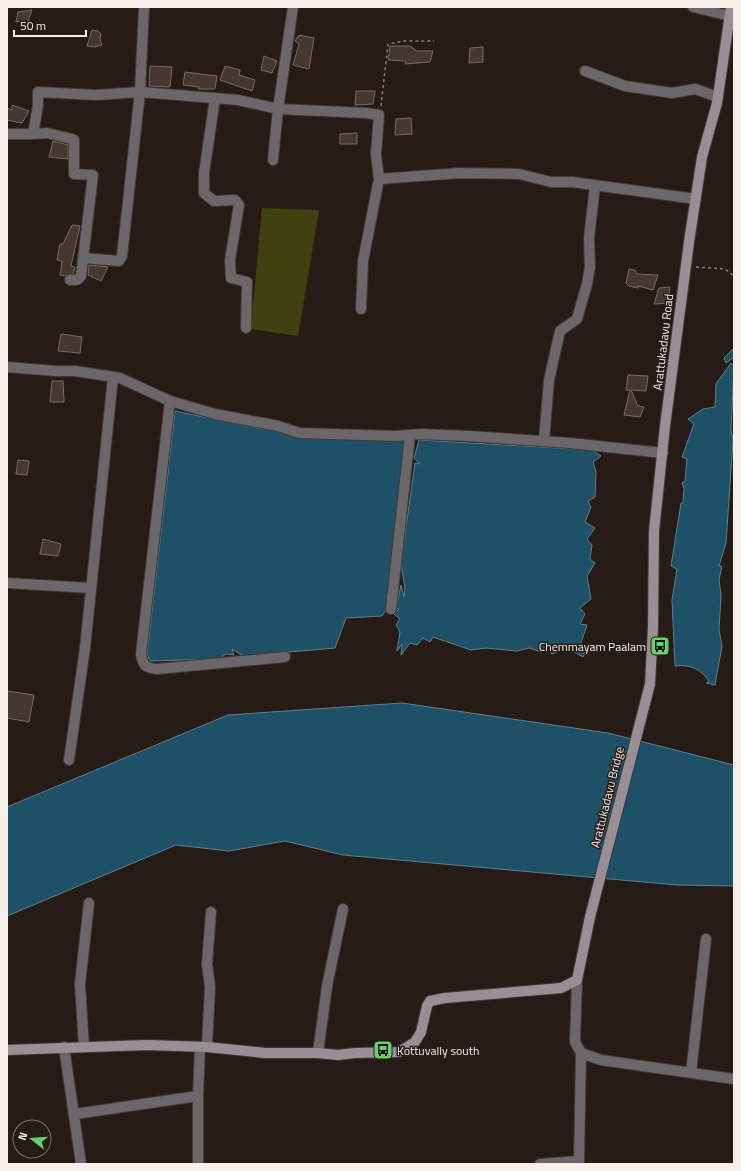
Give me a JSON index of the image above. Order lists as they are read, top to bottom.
{
  "streets": {
    "main road": ["Arattukadavu Road", "Arattukadavu Bridge"]
  },
  "crossings": [
    ["Arattukadavu Road", "Arattukadavu Bridge"]
  ],
  "places": {
    "bus stop": ["Chemmayam Paalam", "Kottuvally south"]
  },
  "scale_bar": "50 m",
  "north": "left"
}
